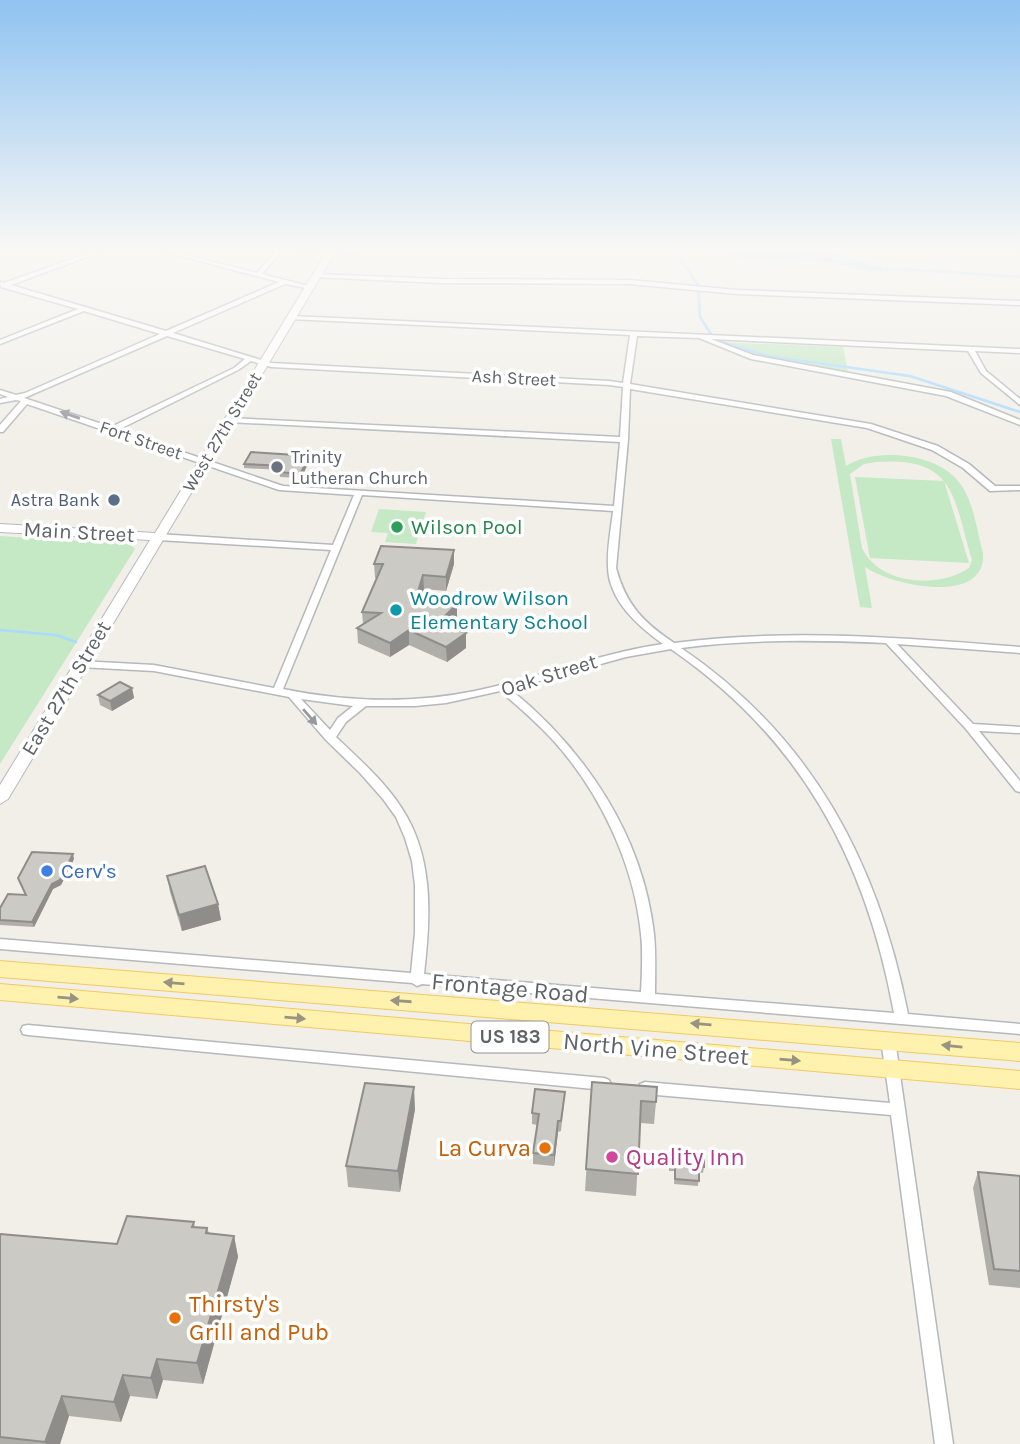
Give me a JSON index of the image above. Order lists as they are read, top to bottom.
{
  "streets": {
    "main road": [
      "West 27th Street",
      "Main Street",
      "East 27th Street",
      "US 183",
      "North Vine Street"
    ],
    "street": [
      "Ash Street",
      "Fort Street",
      "Oak Street",
      "Frontage Road"
    ]
  },
  "crossings": [
    ["Ash Street", "West 27th Street"],
    ["West 27th Street", "Fort Street"],
    ["West 27th Street", "Main Street"],
    ["West 27th Street", "East 27th Street"],
    ["Oak Street", "East 27th Street"]
  ],
  "places": [
    "Trinity Lutheran Church",
    "Astra Bank",
    "Wilson Pool",
    "Woodrow Wilson Elementary School",
    "Cerv's",
    "La Curva",
    "Quality Inn",
    "Thirsty's Grill and Pub"
  ]
}
